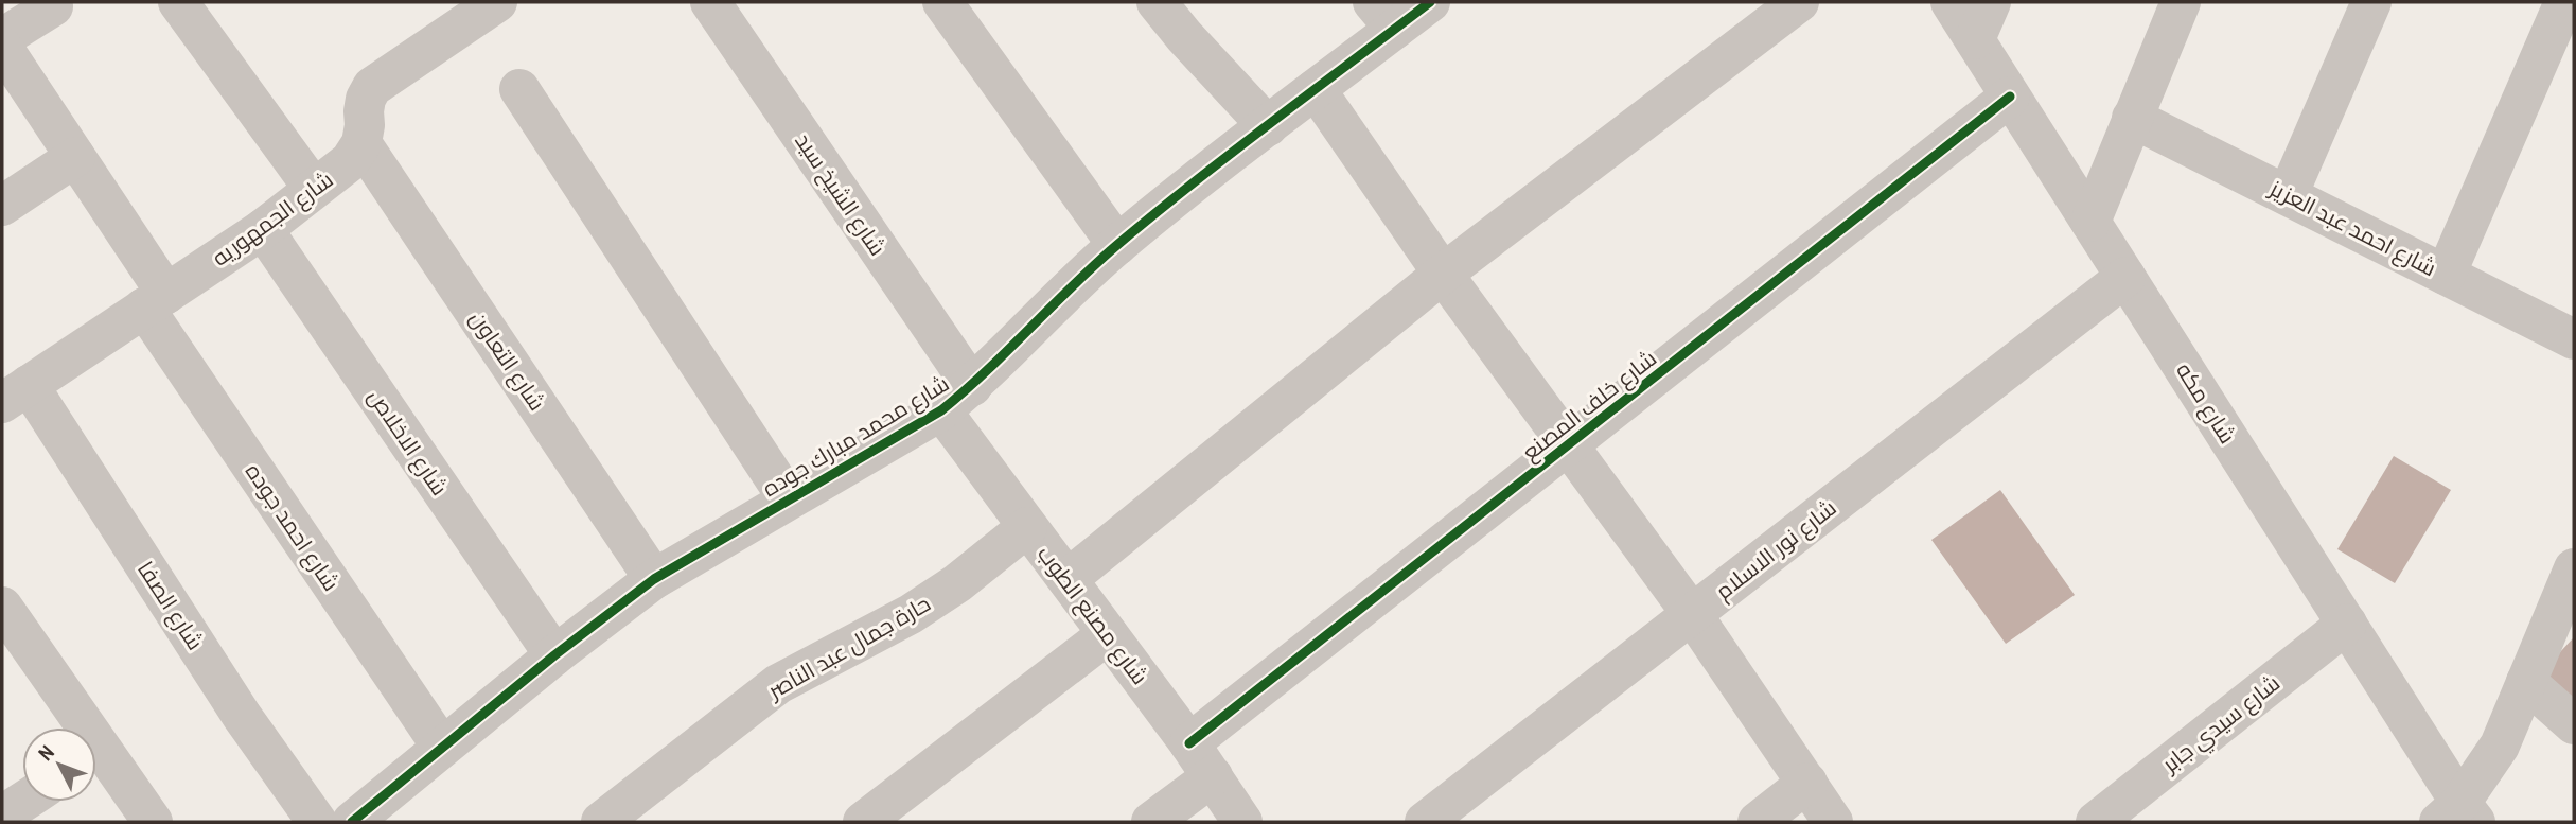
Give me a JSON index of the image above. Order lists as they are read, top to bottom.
{
  "streets": {
    "street": [
      "شارع الشيخ سيد",
      "شارع الجمهوريه",
      "شارع احمد عبد العزيز",
      "شارع التعاون",
      "شارع مكه",
      "شارع خلف المصنع",
      "شارع محمد مبارك جوده",
      "شارع الاخلاص",
      "شارع احمد جوده",
      "شارع نور الاسلام",
      "شارع الصفا",
      "شارع مصنع الطوب",
      "حارة جمال عبد الناصر",
      "شارع سيدي جابر"
    ]
  },
  "crossings": [
    ["شارع الشيخ سيد", "شارع محمد مبارك جوده"],
    ["شارع الشيخ سيد", "شارع مصنع الطوب"],
    ["شارع الجمهوريه", "شارع التعاون"],
    ["شارع الجمهوريه", "شارع الاخلاص"],
    ["شارع الجمهوريه", "شارع احمد جوده"],
    ["شارع الجمهوريه", "شارع الصفا"],
    ["شارع التعاون", "شارع محمد مبارك جوده"],
    ["شارع مكه", "شارع خلف المصنع"],
    ["شارع مكه", "شارع نور الاسلام"],
    ["شارع مكه", "شارع سيدي جابر"],
    ["شارع خلف المصنع", "شارع مصنع الطوب"],
    ["شارع محمد مبارك جوده", "شارع الاخلاص"],
    ["شارع محمد مبارك جوده", "شارع احمد جوده"],
    ["شارع محمد مبارك جوده", "شارع مصنع الطوب"],
    ["شارع مصنع الطوب", "حارة جمال عبد الناصر"]
  ],
  "north": "top left"
}
